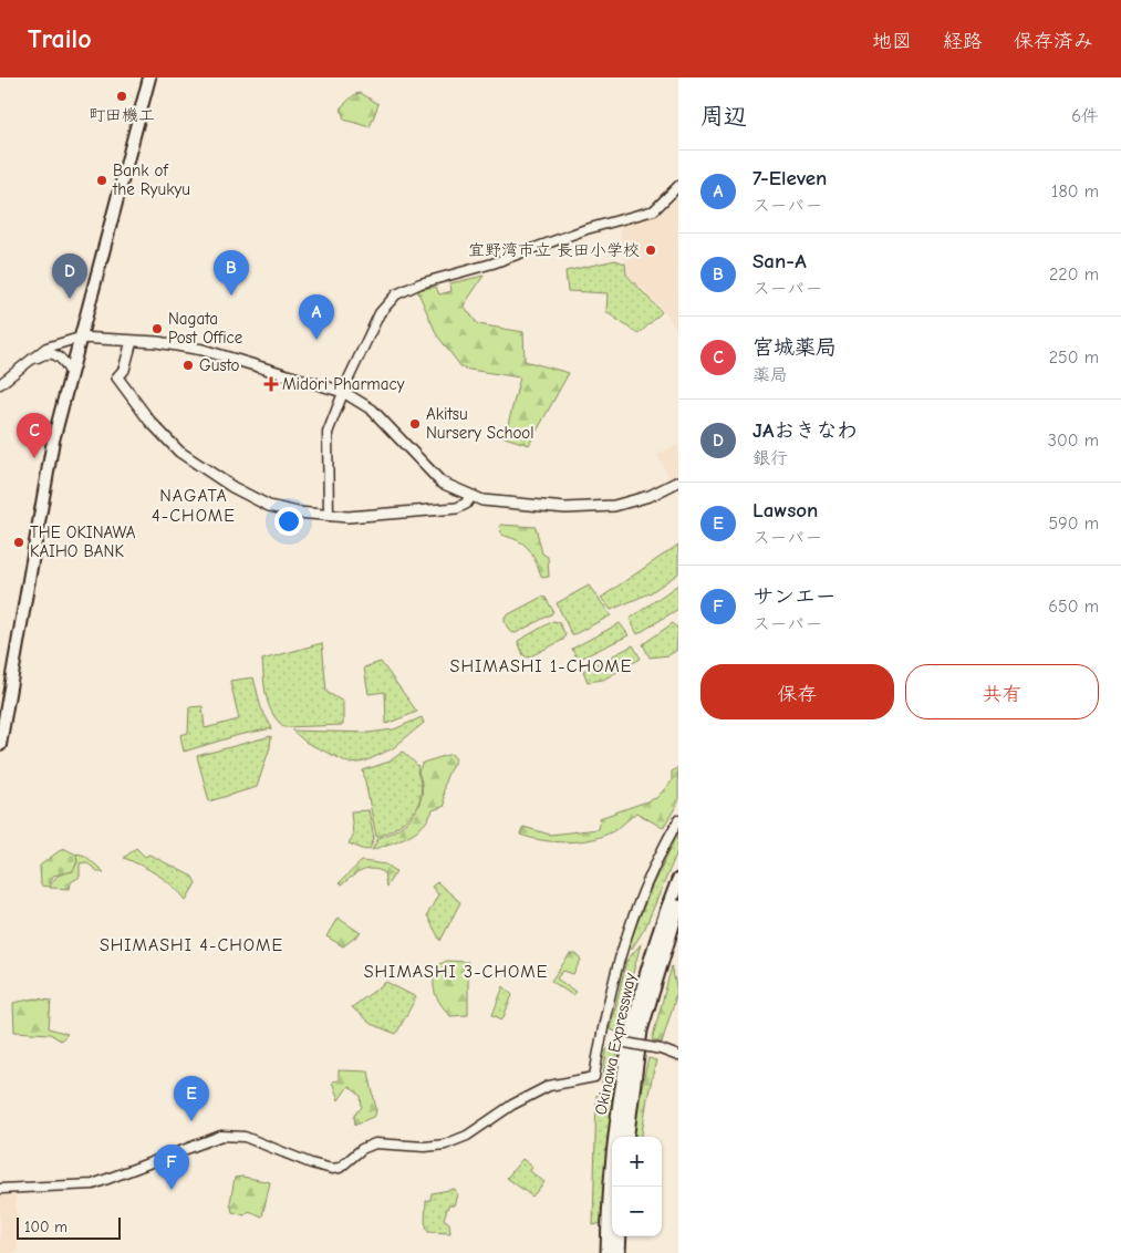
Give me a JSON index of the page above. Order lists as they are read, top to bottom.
{
  "streets": {
    "highway": ["Okinawa Expressway"]
  },
  "districts": [
    "NAGATA 4-CHOME",
    "SHIMASHI 1-CHOME",
    "SHIMASHI 4-CHOME",
    "SHIMASHI 3-CHOME"
  ],
  "places": {
    "other": [
      "町田機工",
      "Bank of the Ryukyu",
      "宜野湾市立 長田小学校",
      "Nagata Post Office",
      "Gusto",
      "Akitsu Nursery School",
      "THE OKINAWA KAIHO BANK"
    ],
    "health": ["Midori Pharmacy"]
  },
  "scale_bar": "100 m",
  "page": {
    "header": "Trailo",
    "nav": ["地図", "経路", "保存済み"],
    "heading": ["周辺", "6件"],
    "list": [
      {
        "mark": "A",
        "name": "7-Eleven",
        "note": "スーパー",
        "value": "180 m"
      },
      {
        "mark": "B",
        "name": "San-A",
        "note": "スーパー",
        "value": "220 m"
      },
      {
        "mark": "C",
        "name": "宮城薬局",
        "note": "薬局",
        "value": "250 m"
      },
      {
        "mark": "D",
        "name": "JAおきなわ",
        "note": "銀行",
        "value": "300 m"
      },
      {
        "mark": "E",
        "name": "Lawson",
        "note": "スーパー",
        "value": "590 m"
      },
      {
        "mark": "F",
        "name": "サンエー",
        "note": "スーパー",
        "value": "650 m"
      }
    ],
    "pins": [
      "B",
      "D",
      "A",
      "C",
      "E",
      "F"
    ],
    "buttons": ["保存", "共有"],
    "map_buttons": ["+", "−"],
    "scale": "100 m"
  }
}
